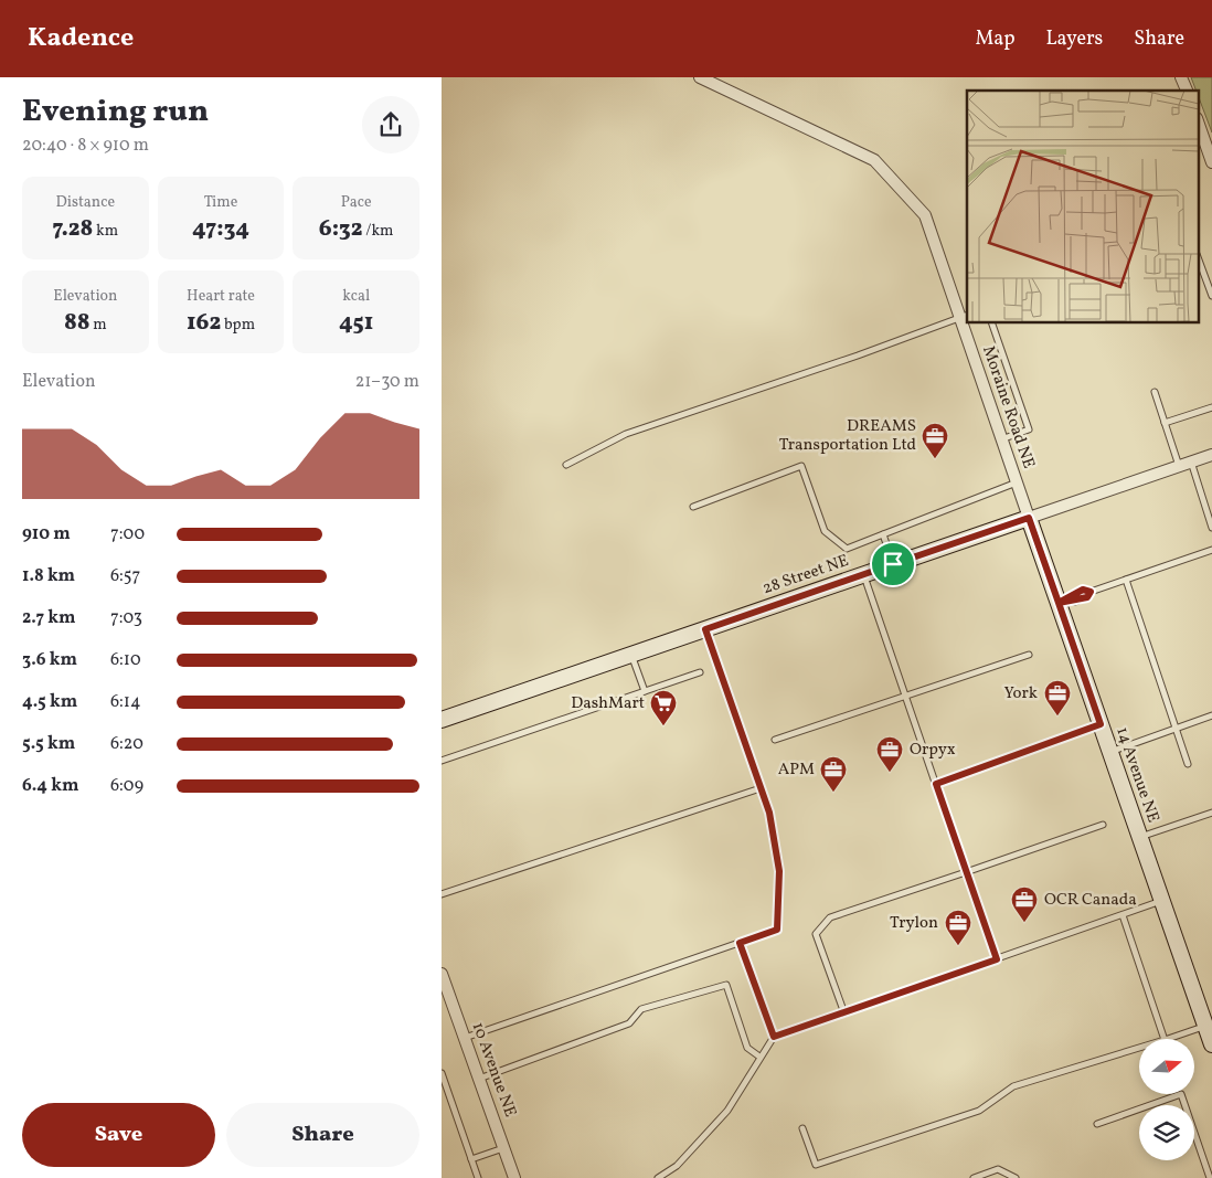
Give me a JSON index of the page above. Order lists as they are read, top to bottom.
{
  "streets": {
    "street": [
      "Moraine Road NE",
      "28 Street NE",
      "14 Avenue NE",
      "10 Avenue NE"
    ]
  },
  "crossings": [
    ["Moraine Road NE", "28 Street NE"],
    ["Moraine Road NE", "14 Avenue NE"],
    ["28 Street NE", "14 Avenue NE"]
  ],
  "places": {
    "office": [
      "DREAMS Transportation Ltd",
      "York",
      "Orpyx",
      "APM",
      "OCR Canada",
      "Trylon"
    ],
    "supermarket": ["DashMart"]
  },
  "north": "right",
  "page": {
    "header": "Kadence",
    "nav": ["Map", "Layers", "Share"],
    "heading": ["Evening run", "20:40 · 8 × 910 m"],
    "stats": [
      ["Distance", "7.28 km"],
      ["Time", "47:34"],
      ["Pace", "6:32 /km"],
      ["Elevation", "88 m"],
      ["Heart rate", "162 bpm"],
      ["kcal", "451"]
    ],
    "chart": ["Elevation", "21–30 m"],
    "list": [
      {
        "name": "910 m",
        "note": "7:00"
      },
      {
        "name": "1.8 km",
        "note": "6:57"
      },
      {
        "name": "2.7 km",
        "note": "7:03"
      },
      {
        "name": "3.6 km",
        "note": "6:10"
      },
      {
        "name": "4.5 km",
        "note": "6:14"
      },
      {
        "name": "5.5 km",
        "note": "6:20"
      },
      {
        "name": "6.4 km",
        "note": "6:09"
      }
    ],
    "buttons": ["Save", "Share"]
  }
}
